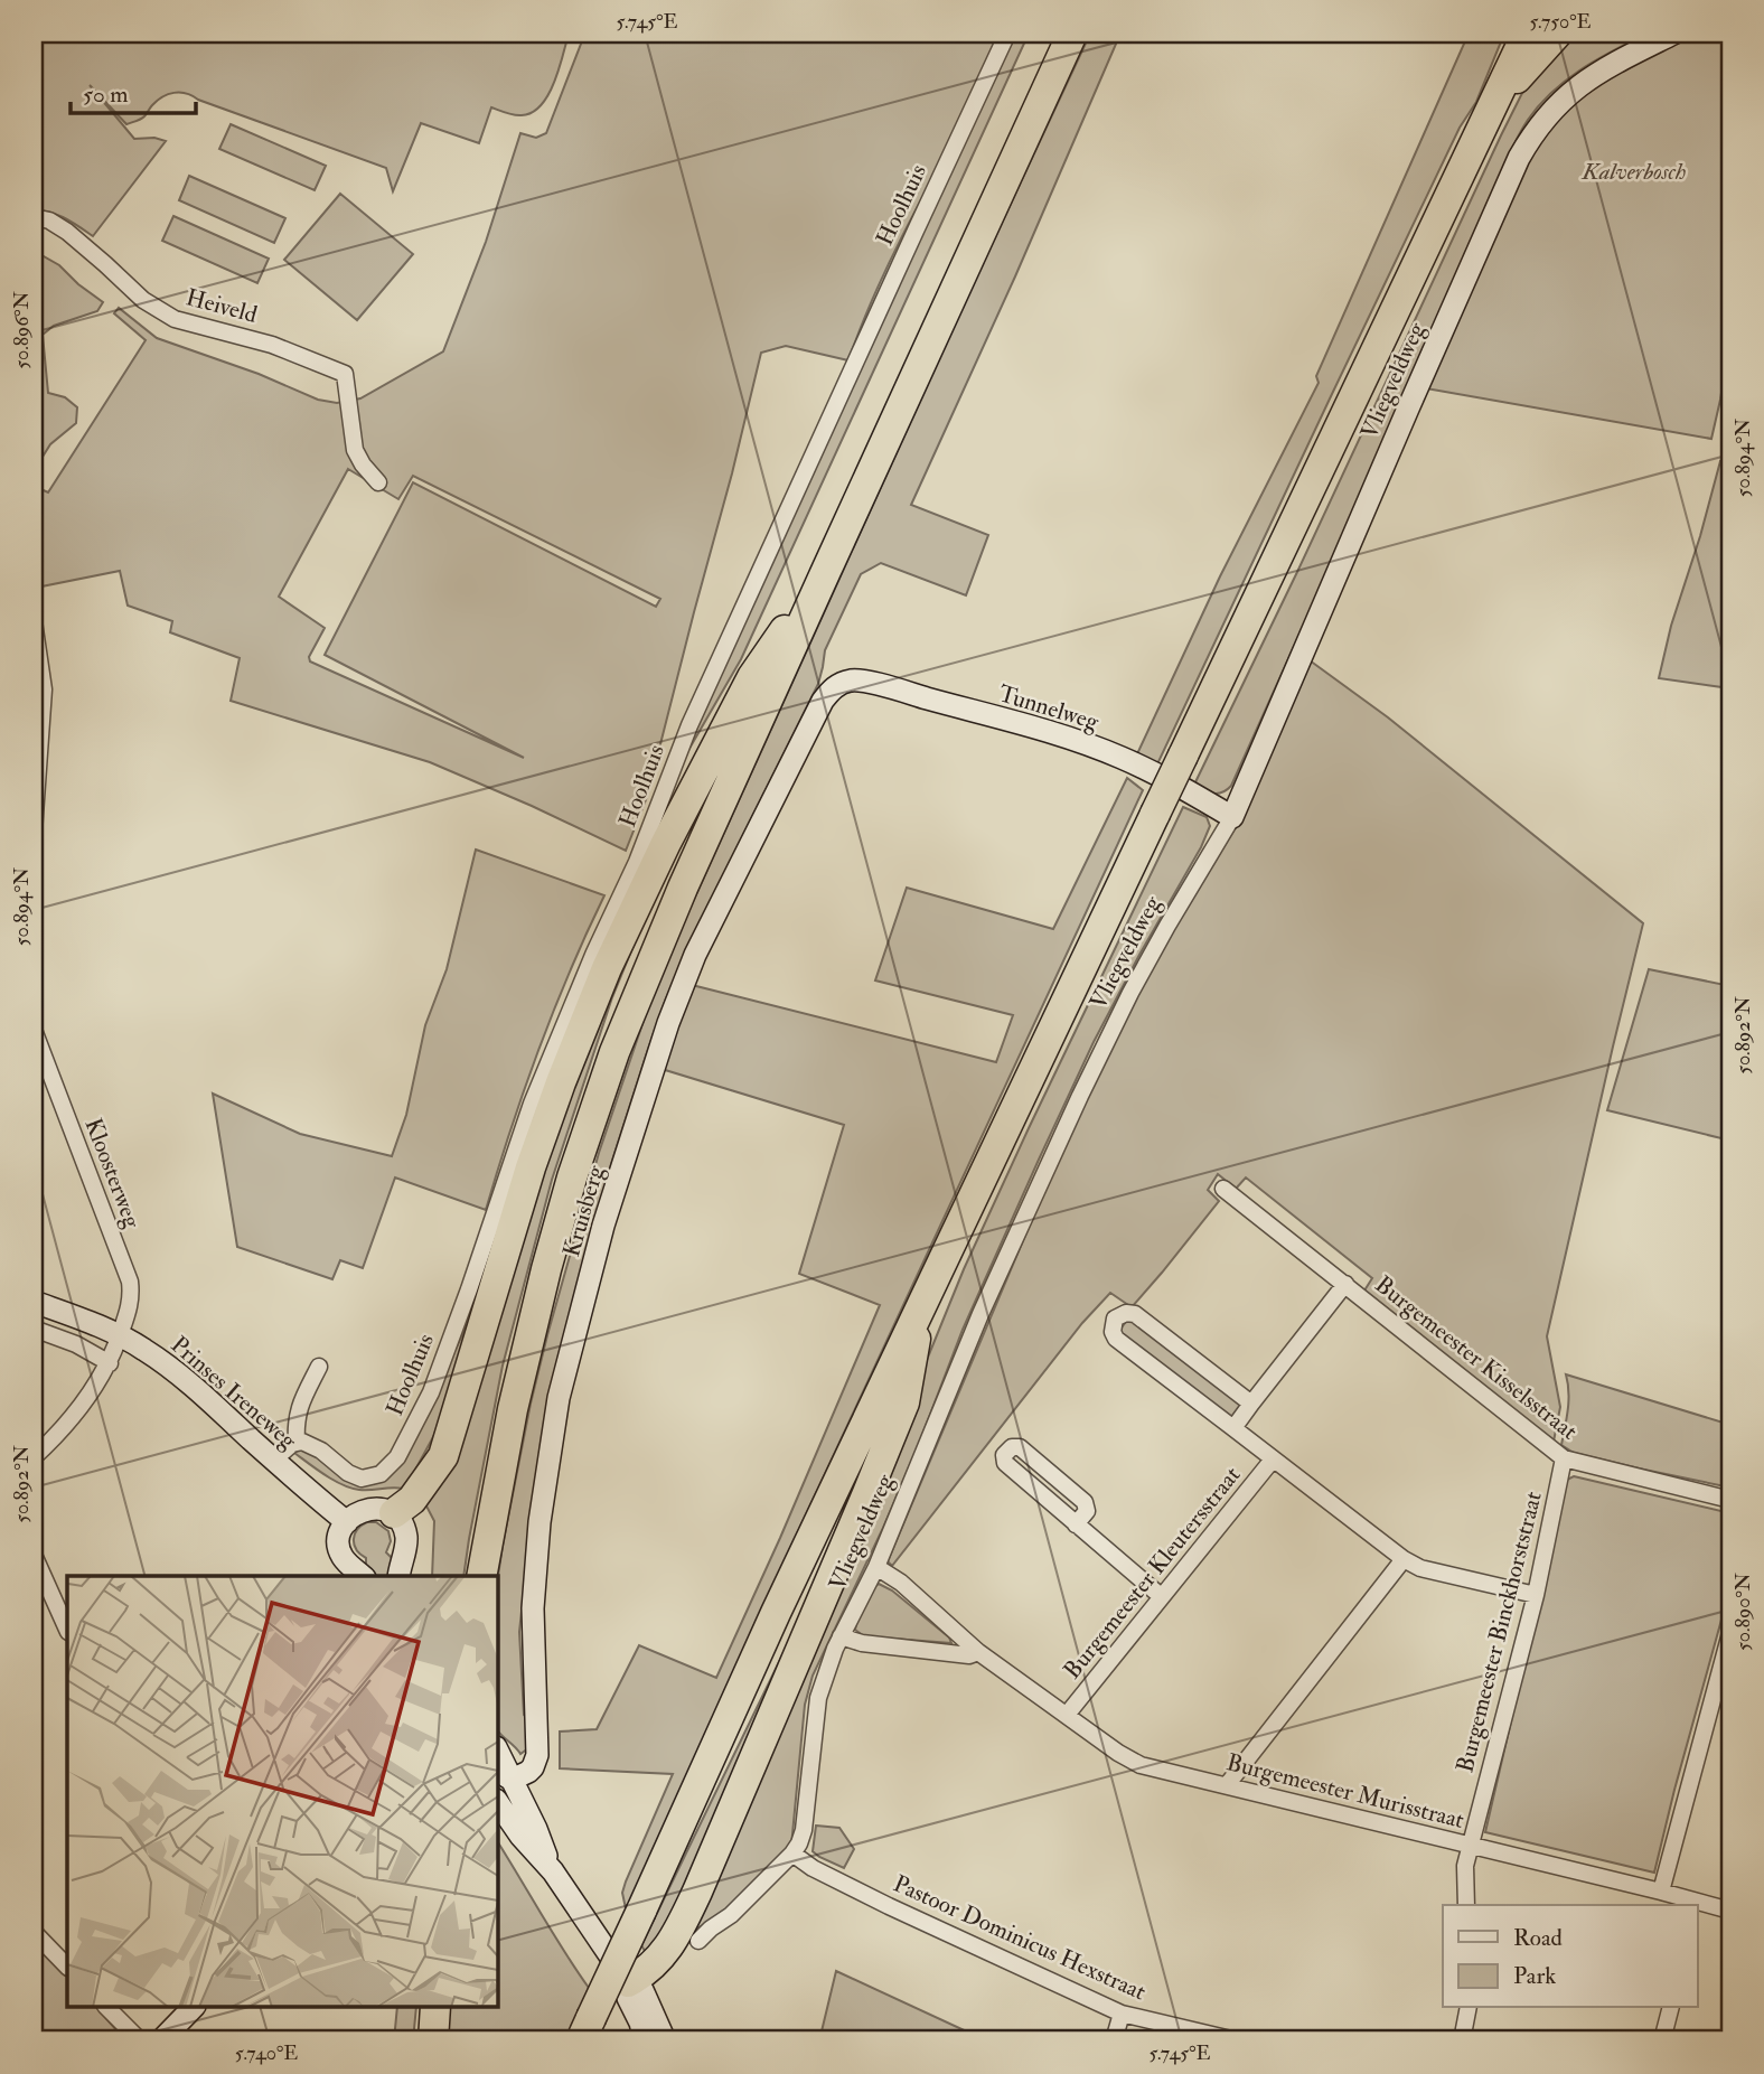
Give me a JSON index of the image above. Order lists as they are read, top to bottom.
{
  "streets": {
    "street": [
      "Hoolhuis",
      "Heiveld",
      "Vliegveldweg",
      "Tunnelweg",
      "Kloosterweg",
      "Kruisberg",
      "Burgemeester Kisselsstraat",
      "Prinses Ireneweg",
      "Burgemeester Kleutersstraat",
      "Burgemeester Binckhorststraat",
      "Burgemeester Murisstraat",
      "Pastoor Dominicus Hexstraat"
    ]
  },
  "crossings": [
    ["Vliegveldweg", "Tunnelweg"],
    ["Vliegveldweg", "Burgemeester Murisstraat"],
    ["Vliegveldweg", "Pastoor Dominicus Hexstraat"],
    ["Tunnelweg", "Kruisberg"],
    ["Kloosterweg", "Prinses Ireneweg"],
    ["Burgemeester Kisselsstraat", "Burgemeester Binckhorststraat"],
    ["Burgemeester Kleutersstraat", "Burgemeester Murisstraat"],
    ["Burgemeester Binckhorststraat", "Burgemeester Murisstraat"]
  ],
  "parks": ["Kalverbosch"],
  "legend": ["Road", "Park"],
  "scale_bar": "50 m",
  "coordinates": [
    "5.745°E",
    "5.750°E",
    "50.896°N",
    "50.894°N",
    "50.892°N",
    "50.890°N",
    "5.740°E"
  ]
}
